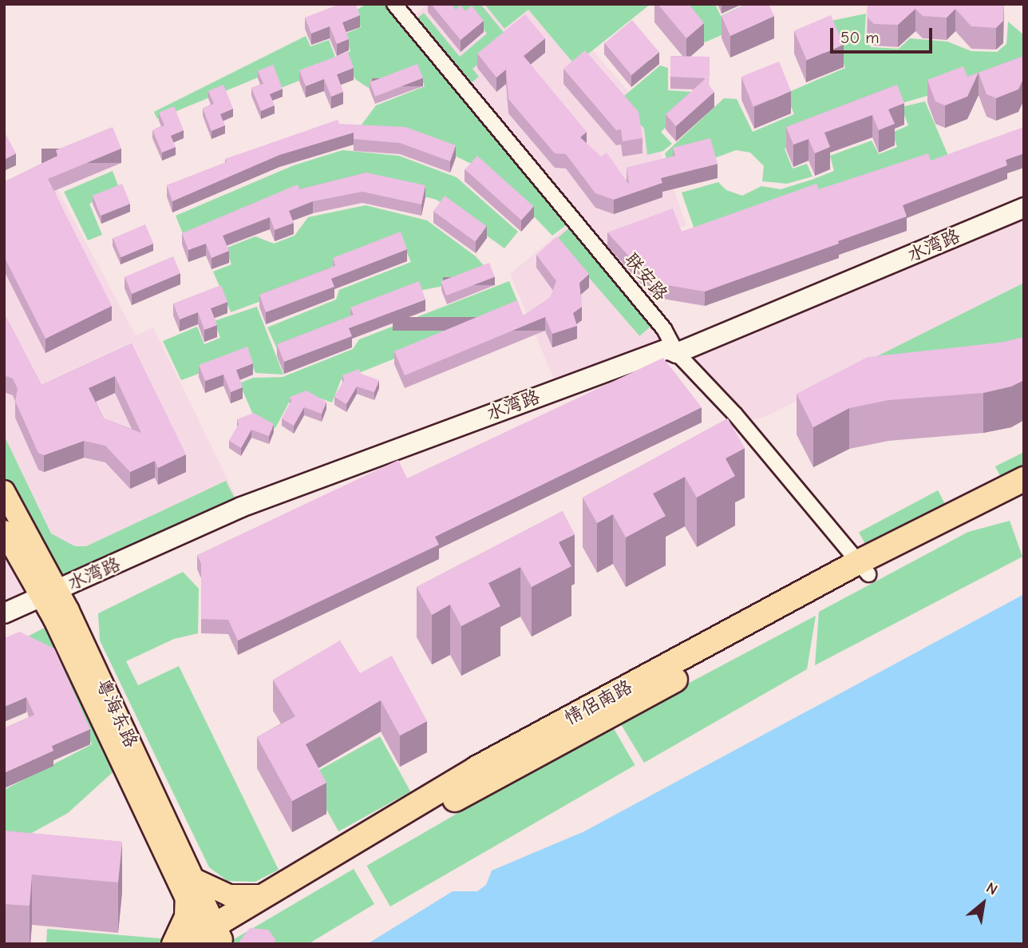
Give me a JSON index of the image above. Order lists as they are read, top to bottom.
{
  "streets": {
    "highway": ["情侣南路"],
    "main road": ["粤海东路"],
    "street": ["水湾路", "联安路"]
  },
  "crossings": [
    ["水湾路", "联安路"],
    ["水湾路", "粤海东路"],
    ["联安路", "情侣南路"],
    ["情侣南路", "粤海东路"]
  ],
  "scale_bar": "50 m",
  "north": "top right"
}
